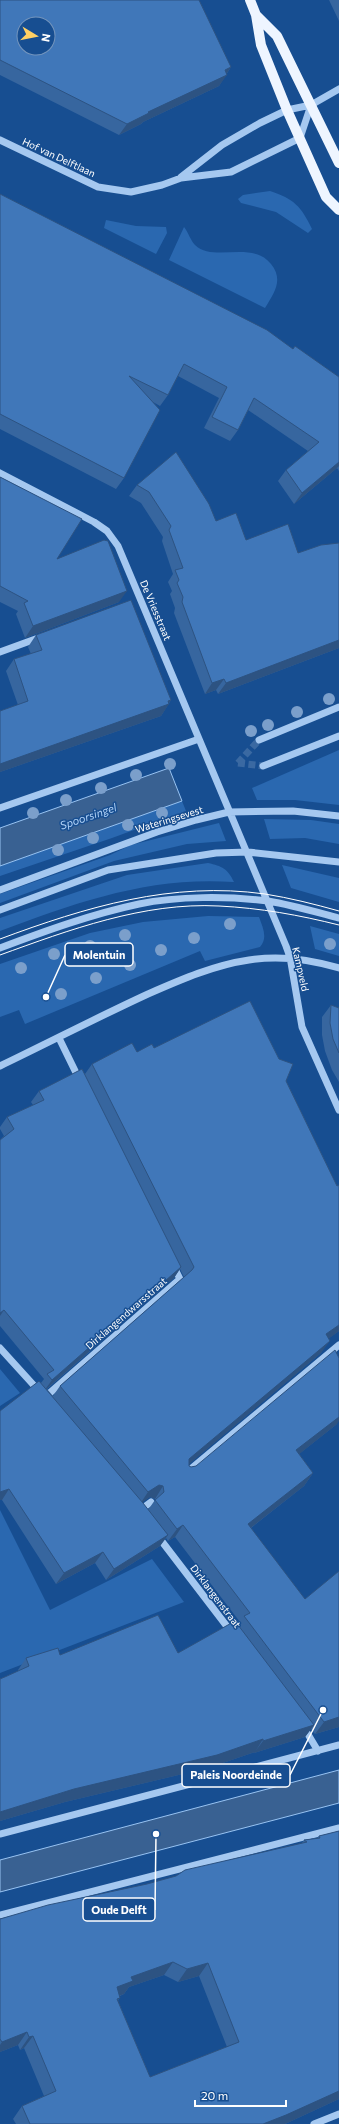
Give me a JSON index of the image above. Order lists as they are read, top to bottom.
{
  "streets": {
    "street": [
      "Hof van Delftlaan",
      "De Vriesstraat",
      "Wateringsevest",
      "Kampveld",
      "Dirklangendwarsstraat",
      "Dirklangenstraat"
    ]
  },
  "crossings": [
    ["De Vriesstraat", "Wateringsevest"],
    ["De Vriesstraat", "Kampveld"],
    ["Wateringsevest", "Kampveld"]
  ],
  "water": ["Spoorsingel"],
  "places": ["Molentuin", "Paleis Noordeinde", "Oude Delft"],
  "scale_bar": "20 m",
  "north": "right"
}
